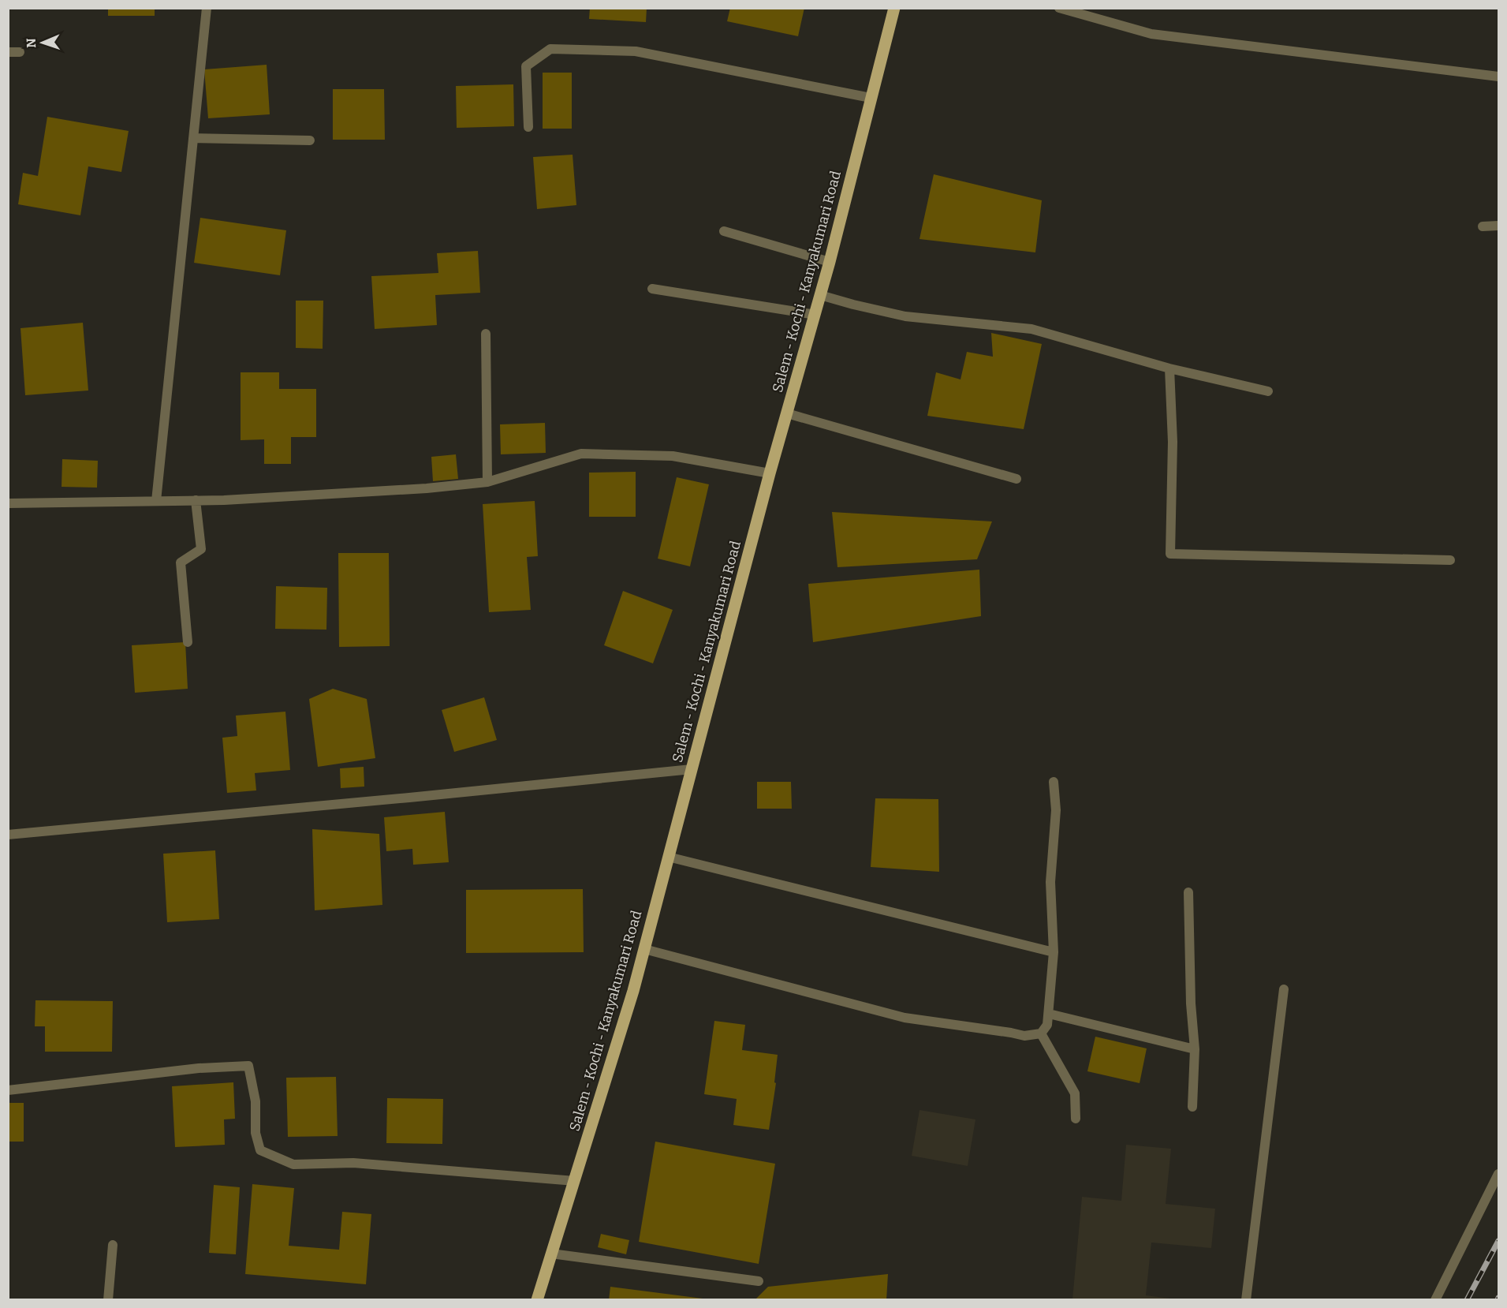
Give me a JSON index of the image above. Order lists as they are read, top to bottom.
{
  "streets": {
    "main road": ["Salem - Kochi - Kanyakumari Road"]
  },
  "north": "left"
}
